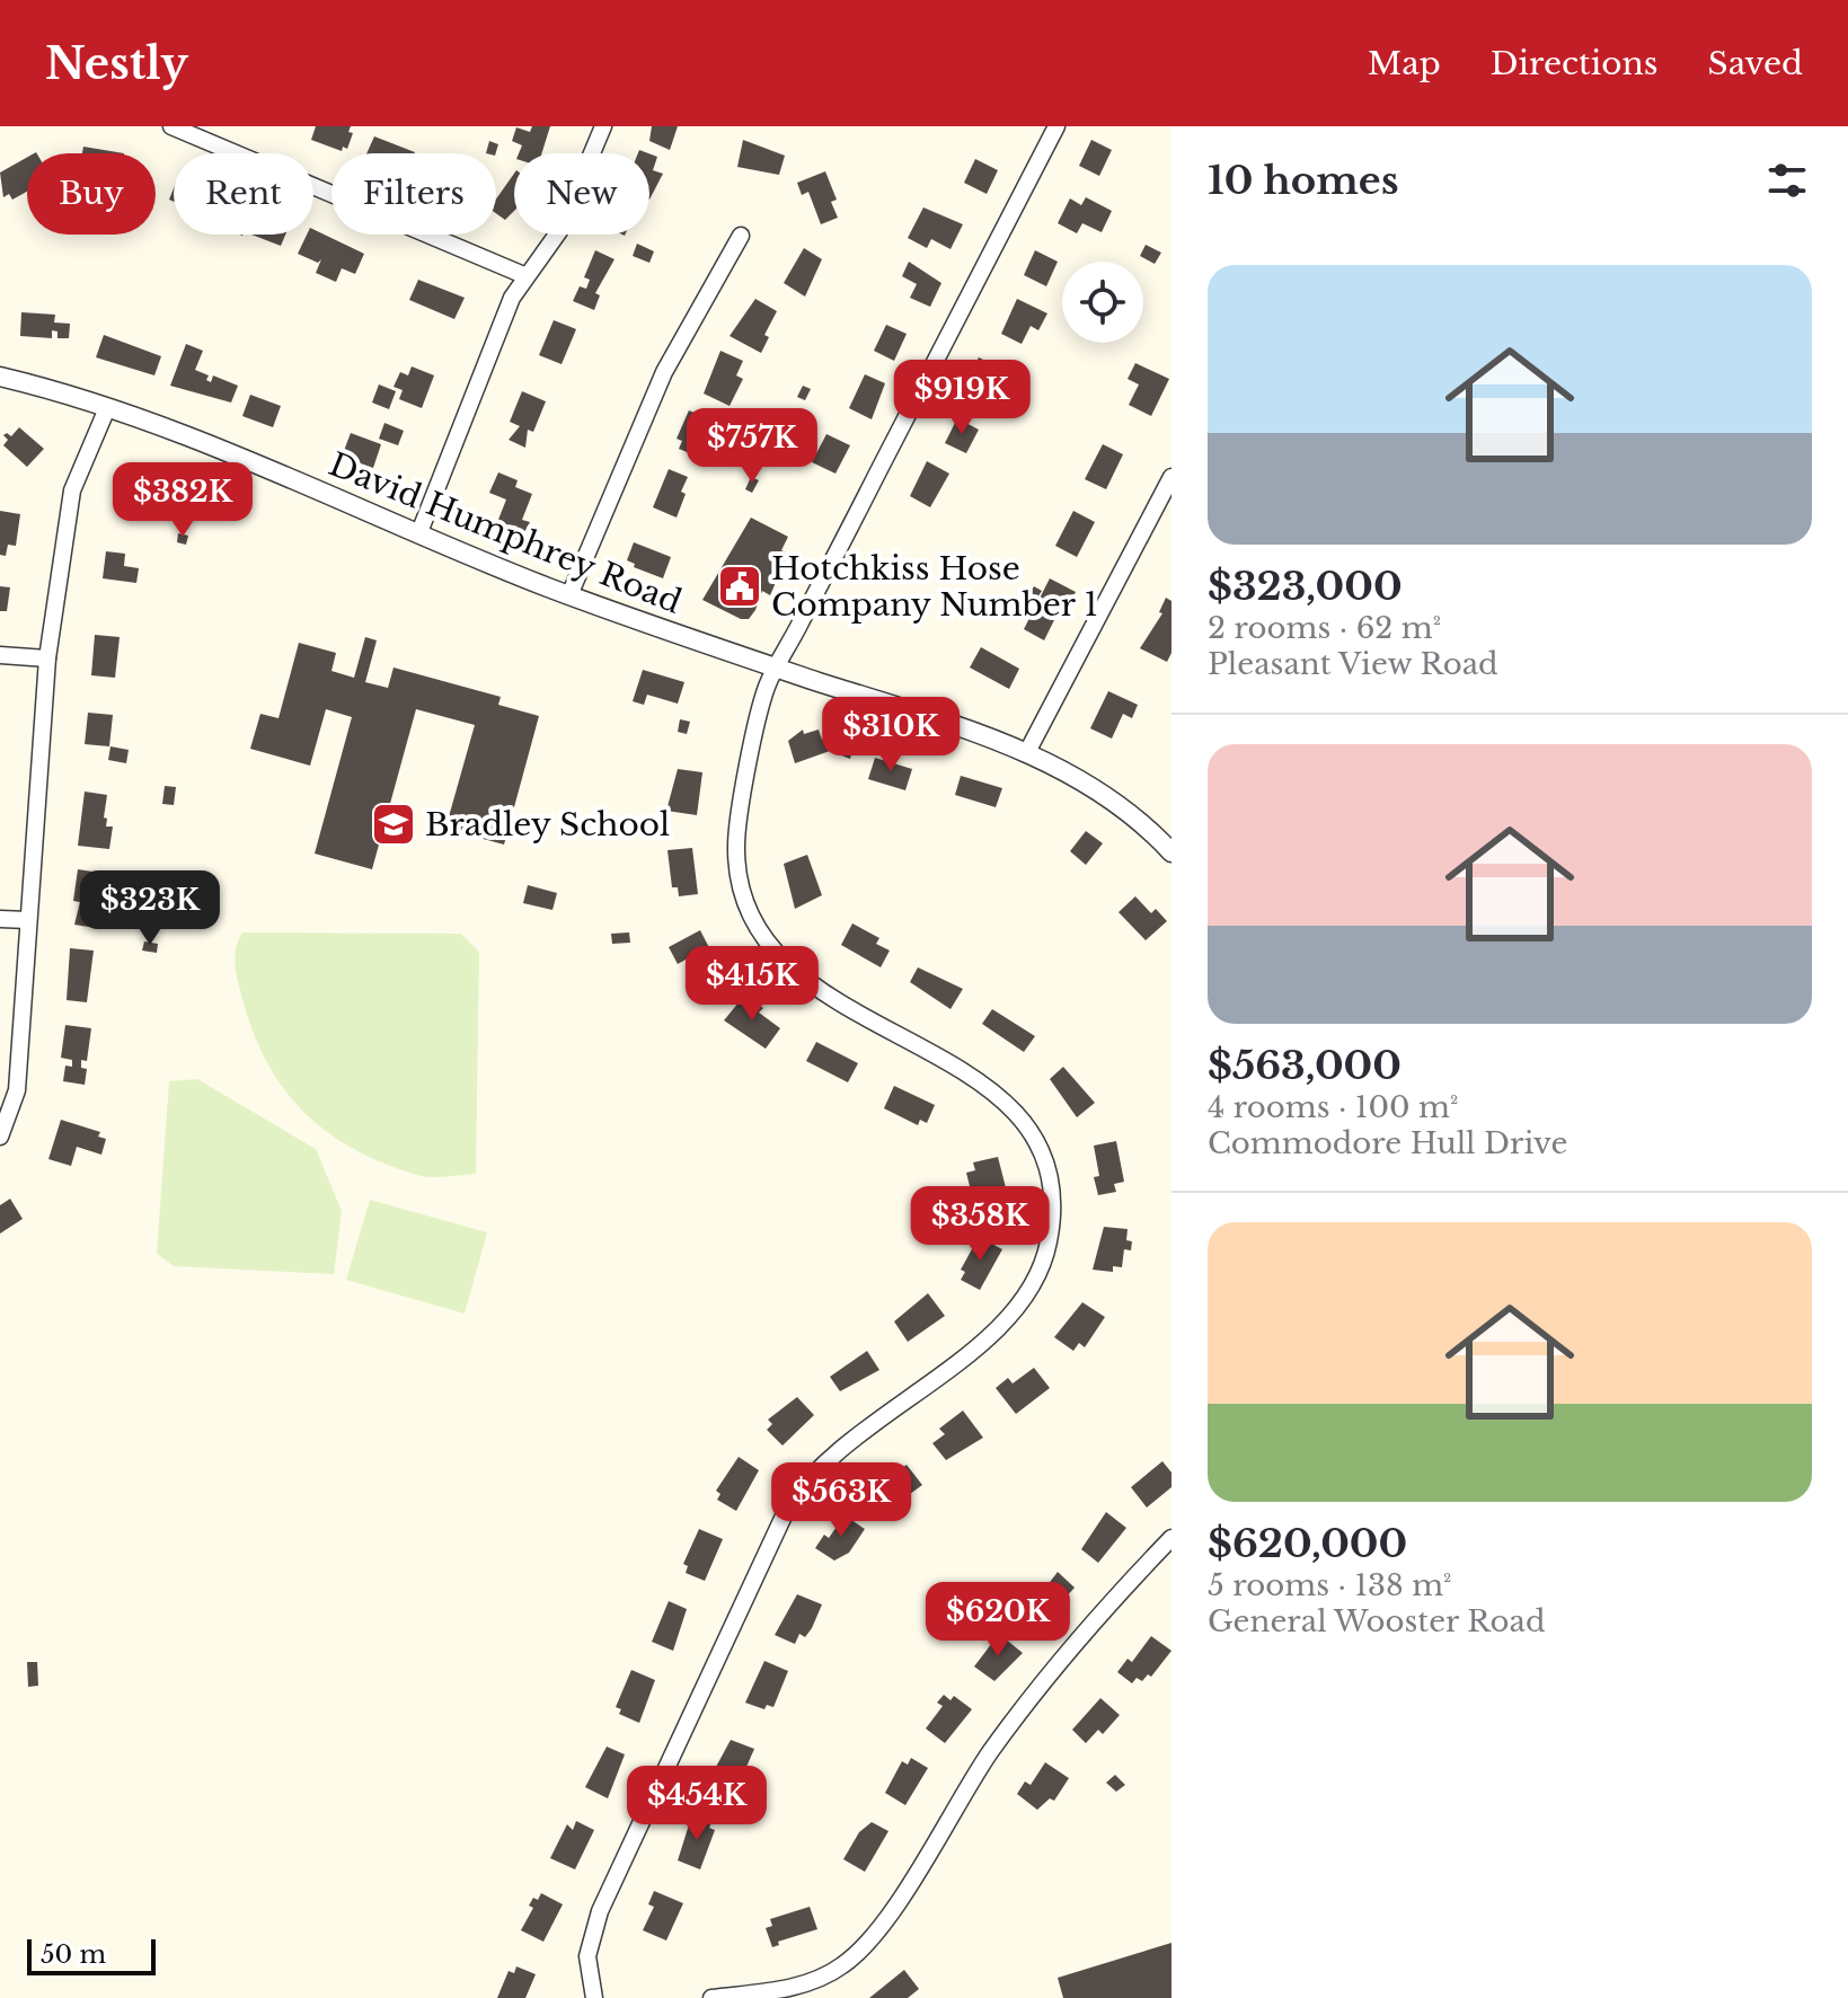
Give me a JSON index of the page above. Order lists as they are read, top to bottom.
{
  "streets": {
    "street": ["David Humphrey Road"]
  },
  "places": {
    "public building": ["Hotchkiss Hose Company Number 1"],
    "school or university": ["Bradley School"]
  },
  "scale_bar": "50 m",
  "page": {
    "header": "Nestly",
    "nav": ["Map", "Directions", "Saved"],
    "heading": "10 homes",
    "chip": [
      "Buy",
      "Rent",
      "Filters",
      "New"
    ],
    "list": [
      {
        "name": "$323,000",
        "note": "2 rooms · 62 m² · Pleasant View Road"
      },
      {
        "name": "$563,000",
        "note": "4 rooms · 100 m² · Commodore Hull Drive"
      },
      {
        "name": "$620,000",
        "note": "5 rooms · 138 m² · General Wooster Road"
      }
    ],
    "price": [
      "$919K",
      "$757K",
      "$382K",
      "$310K",
      "$323K",
      "$415K",
      "$358K",
      "$563K",
      "$620K",
      "$454K"
    ],
    "scale": "50 m"
  }
}
